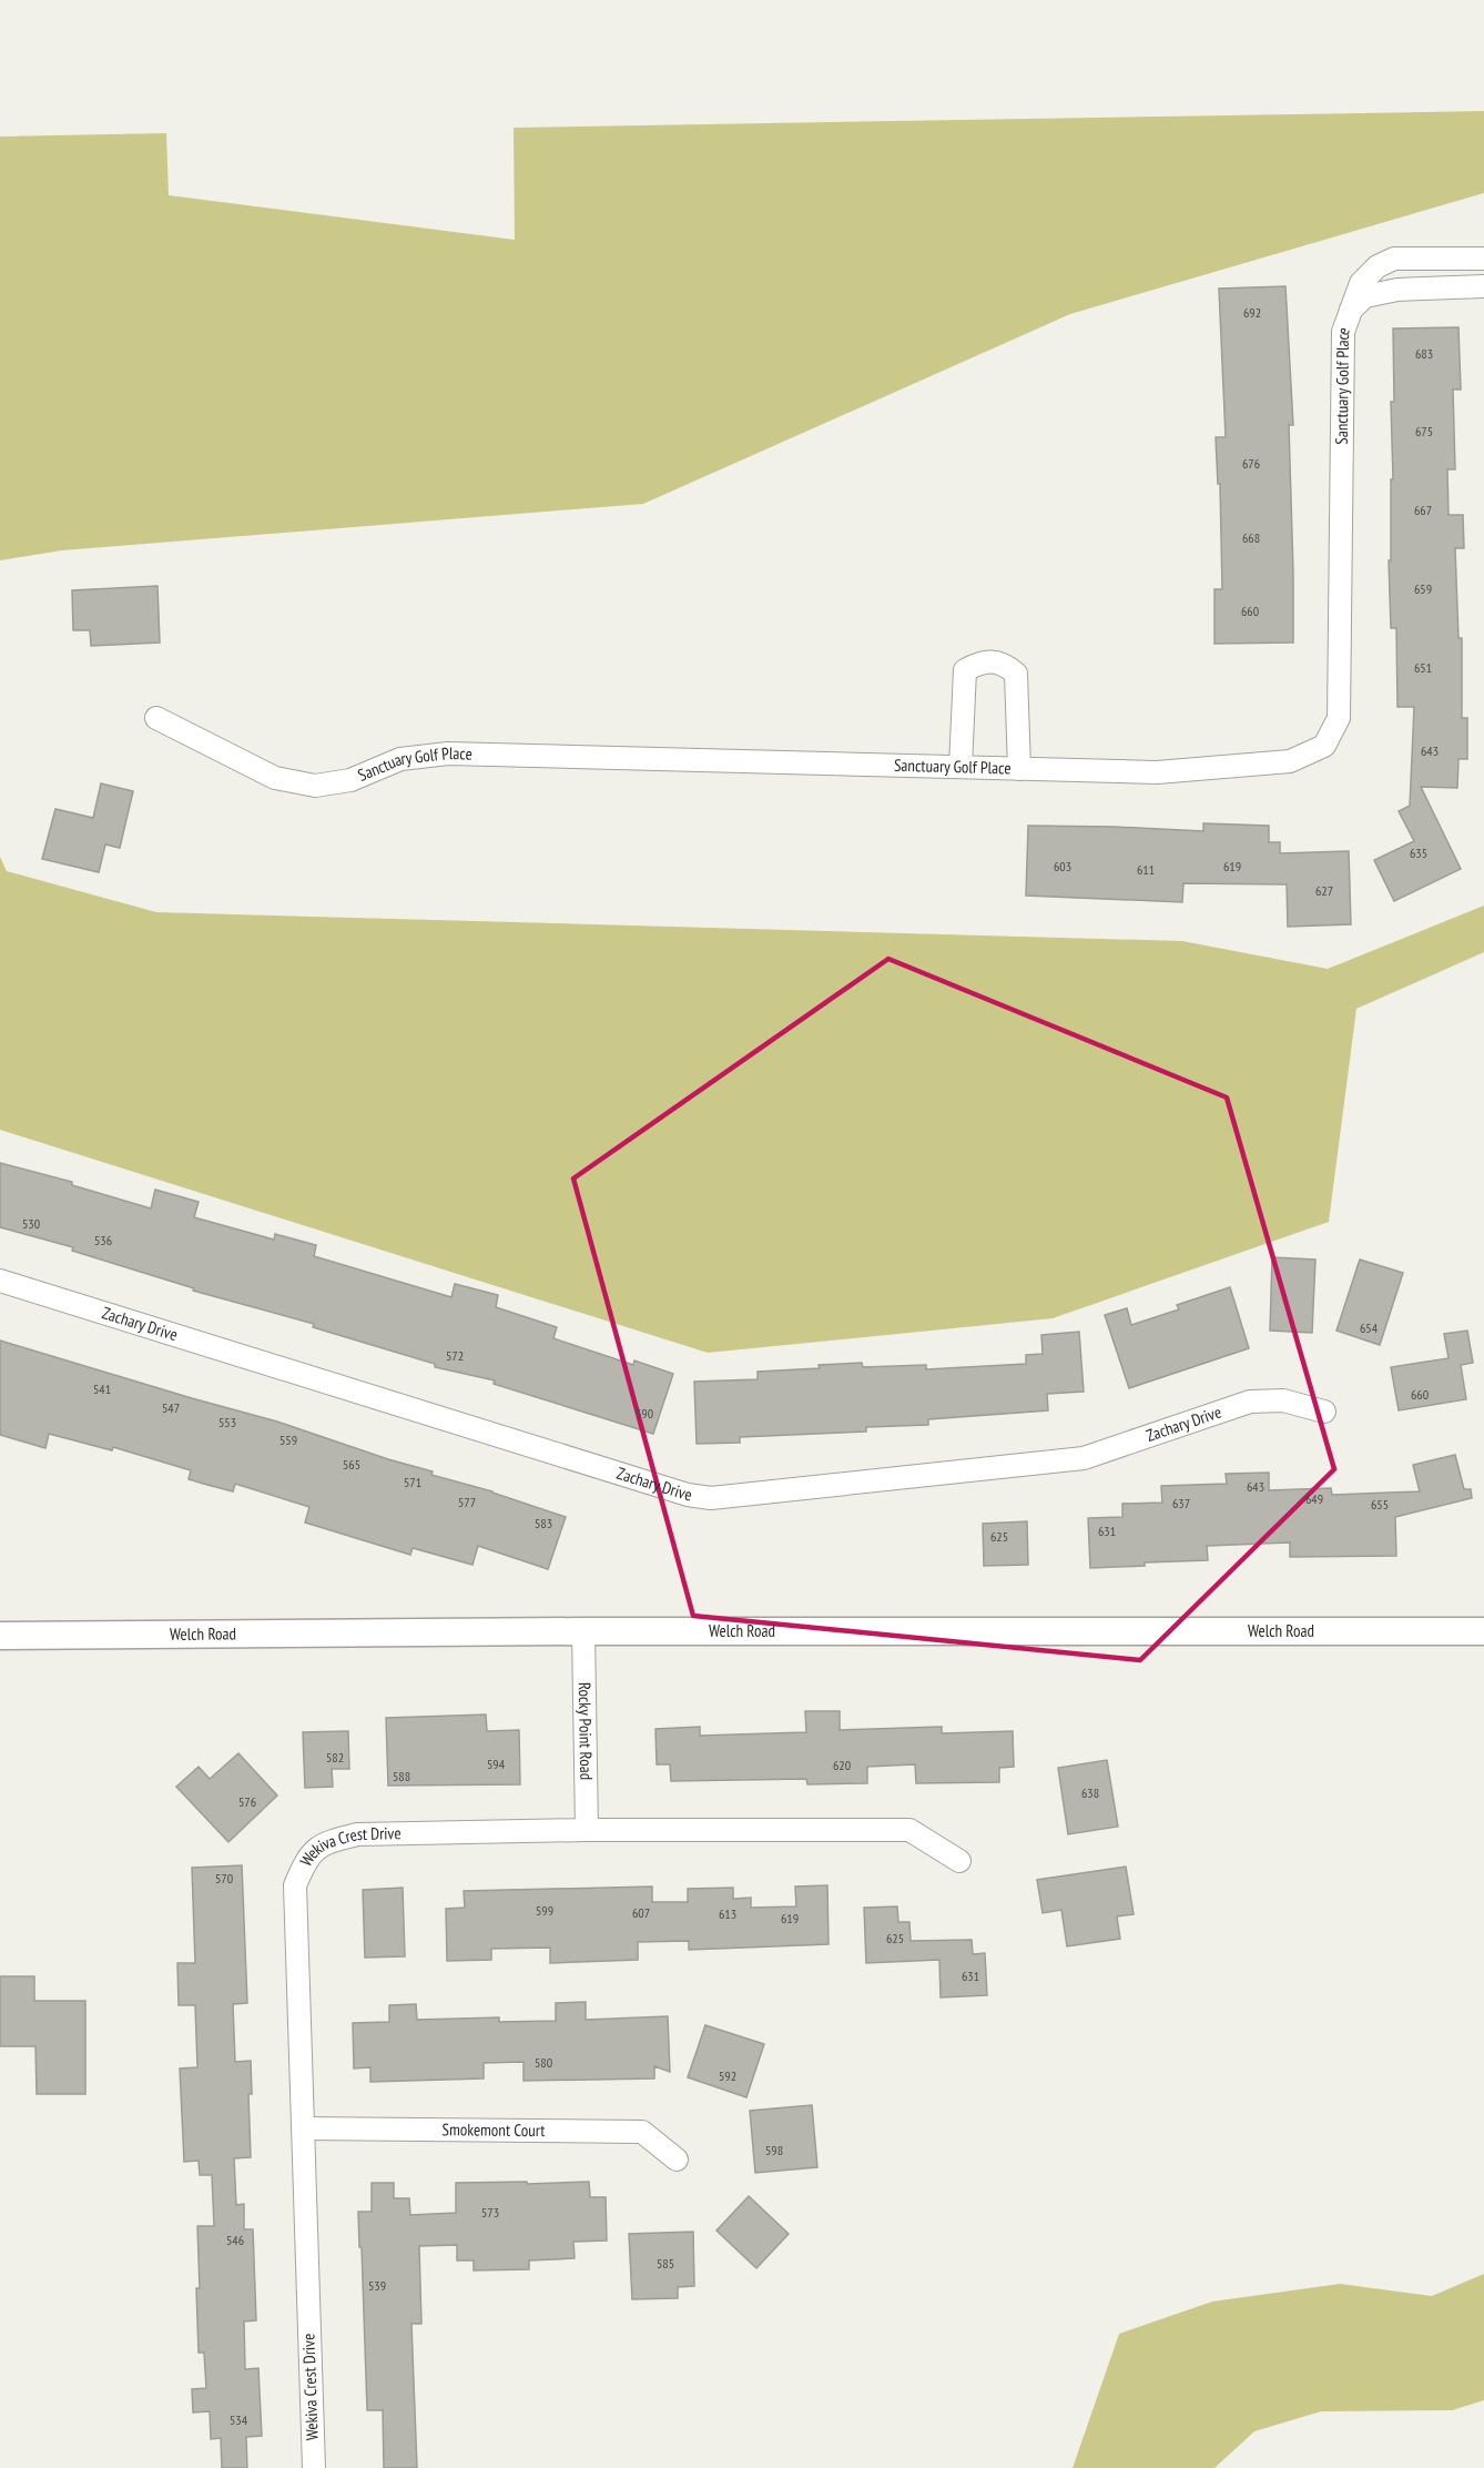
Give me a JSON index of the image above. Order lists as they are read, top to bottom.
{
  "streets": {
    "street": [
      "Sanctuary Golf Place",
      "Zachary Drive",
      "Welch Road",
      "Rocky Point Road",
      "Wekiva Crest Drive",
      "Smokemont Court"
    ]
  },
  "crossings": [
    ["Welch Road", "Rocky Point Road"],
    ["Rocky Point Road", "Wekiva Crest Drive"],
    ["Wekiva Crest Drive", "Smokemont Court"]
  ],
  "house_numbers": [
    "692",
    "683",
    "675",
    "676",
    "667",
    "668",
    "659",
    "660",
    "651",
    "643",
    "635",
    "603",
    "619",
    "611",
    "627",
    "530",
    "536",
    "654",
    "572",
    "541",
    "660",
    "547",
    "590",
    "553",
    "559",
    "565",
    "571",
    "643",
    "649",
    "577",
    "637",
    "655",
    "583",
    "631",
    "625",
    "582",
    "594",
    "620",
    "588",
    "638",
    "576",
    "570",
    "599",
    "607",
    "613",
    "619",
    "625",
    "631",
    "580",
    "592",
    "598",
    "573",
    "546",
    "585",
    "539",
    "534"
  ]
}
